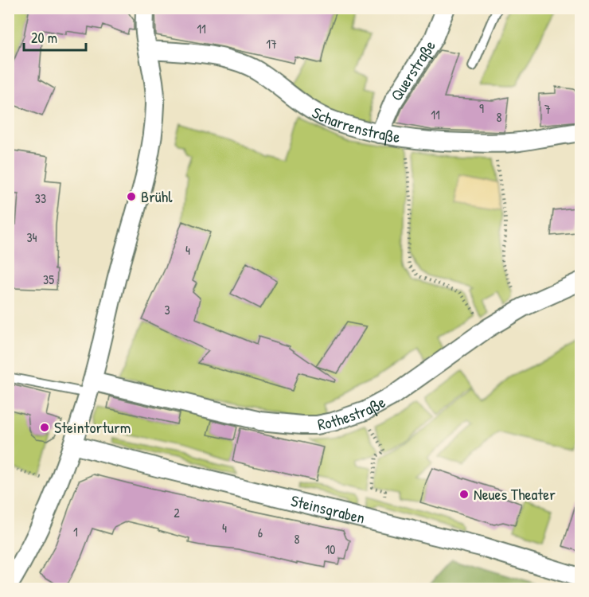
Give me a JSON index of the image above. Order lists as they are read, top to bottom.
{
  "streets": {
    "street": [
      "Querstraße",
      "Scharrenstraße",
      "Rothestraße",
      "Steinsgraben"
    ]
  },
  "crossings": [
    ["Querstraße", "Scharrenstraße"]
  ],
  "places": ["Brühl", "Steintorturm", "Neues Theater"],
  "house_numbers": [
    "11",
    "17",
    "9",
    "7",
    "11",
    "8",
    "33",
    "34",
    "4",
    "35",
    "3",
    "2",
    "4",
    "1",
    "6",
    "8",
    "10"
  ],
  "scale_bar": "20 m"
}
